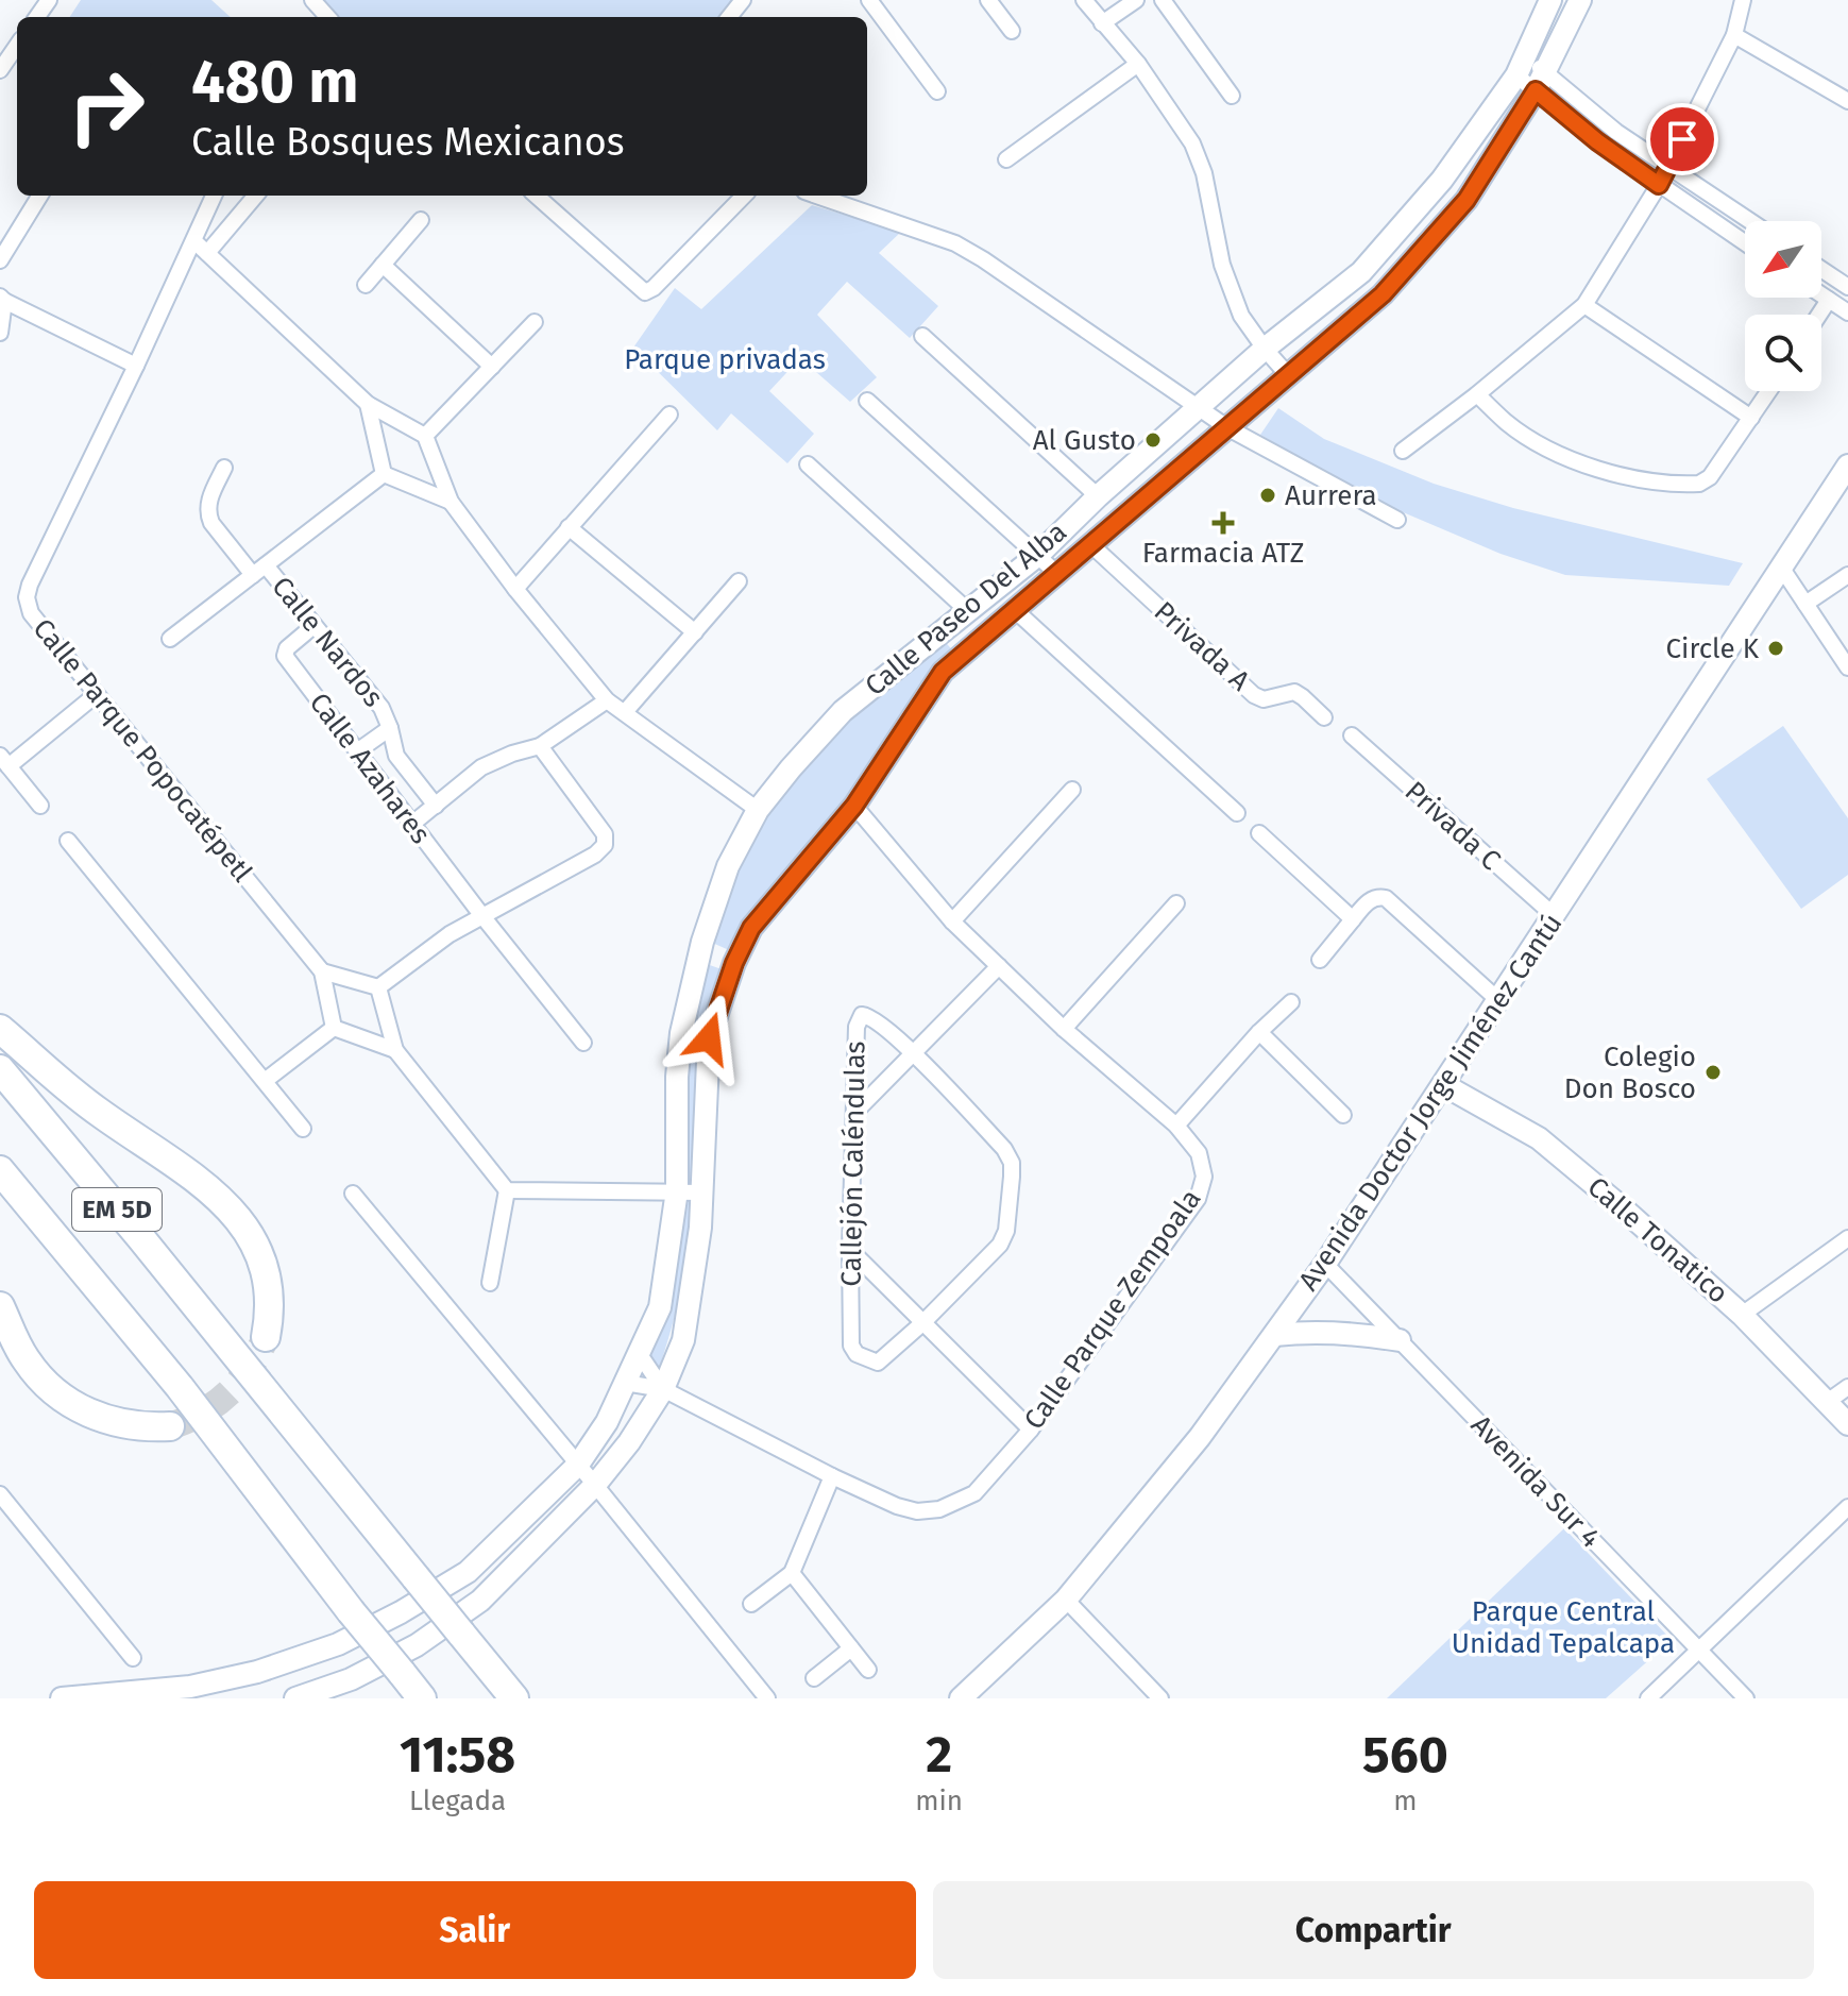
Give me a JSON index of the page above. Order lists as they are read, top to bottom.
{
  "streets": {
    "highway": ["EM 5D"],
    "street": [
      "Calle Paseo Del Alba",
      "Calle Nardos",
      "Privada A",
      "Calle Parque Popocatépetl",
      "Calle Azahares",
      "Privada C",
      "Avenida Doctor Jorge Jiménez Cantú",
      "Callejón Caléndulas",
      "Calle Tonatico",
      "Calle Parque Zempoala",
      "Avenida Sur 4"
    ]
  },
  "crossings": [
    ["Calle Paseo Del Alba", "Privada A"],
    ["Calle Paseo Del Alba", "Calle Parque Zempoala"],
    ["Calle Nardos", "Calle Azahares"],
    ["Privada C", "Avenida Doctor Jorge Jiménez Cantú"],
    ["Avenida Doctor Jorge Jiménez Cantú", "Calle Tonatico"],
    ["Avenida Doctor Jorge Jiménez Cantú", "Avenida Sur 4"]
  ],
  "parks": ["Parque privadas", "Parque Central Unidad Tepalcapa"],
  "places": {
    "other": [
      "Al Gusto",
      "Aurrera",
      "Circle K",
      "Colegio Don Bosco"
    ],
    "health": ["Farmacia ATZ"]
  },
  "north": "bottom left",
  "page": {
    "turn": ["480 m", "Calle Bosques Mexicanos"],
    "eta": [
      "11:58",
      "Llegada",
      "2",
      "min",
      "560",
      "m"
    ],
    "buttons": ["Salir", "Compartir"]
  }
}
